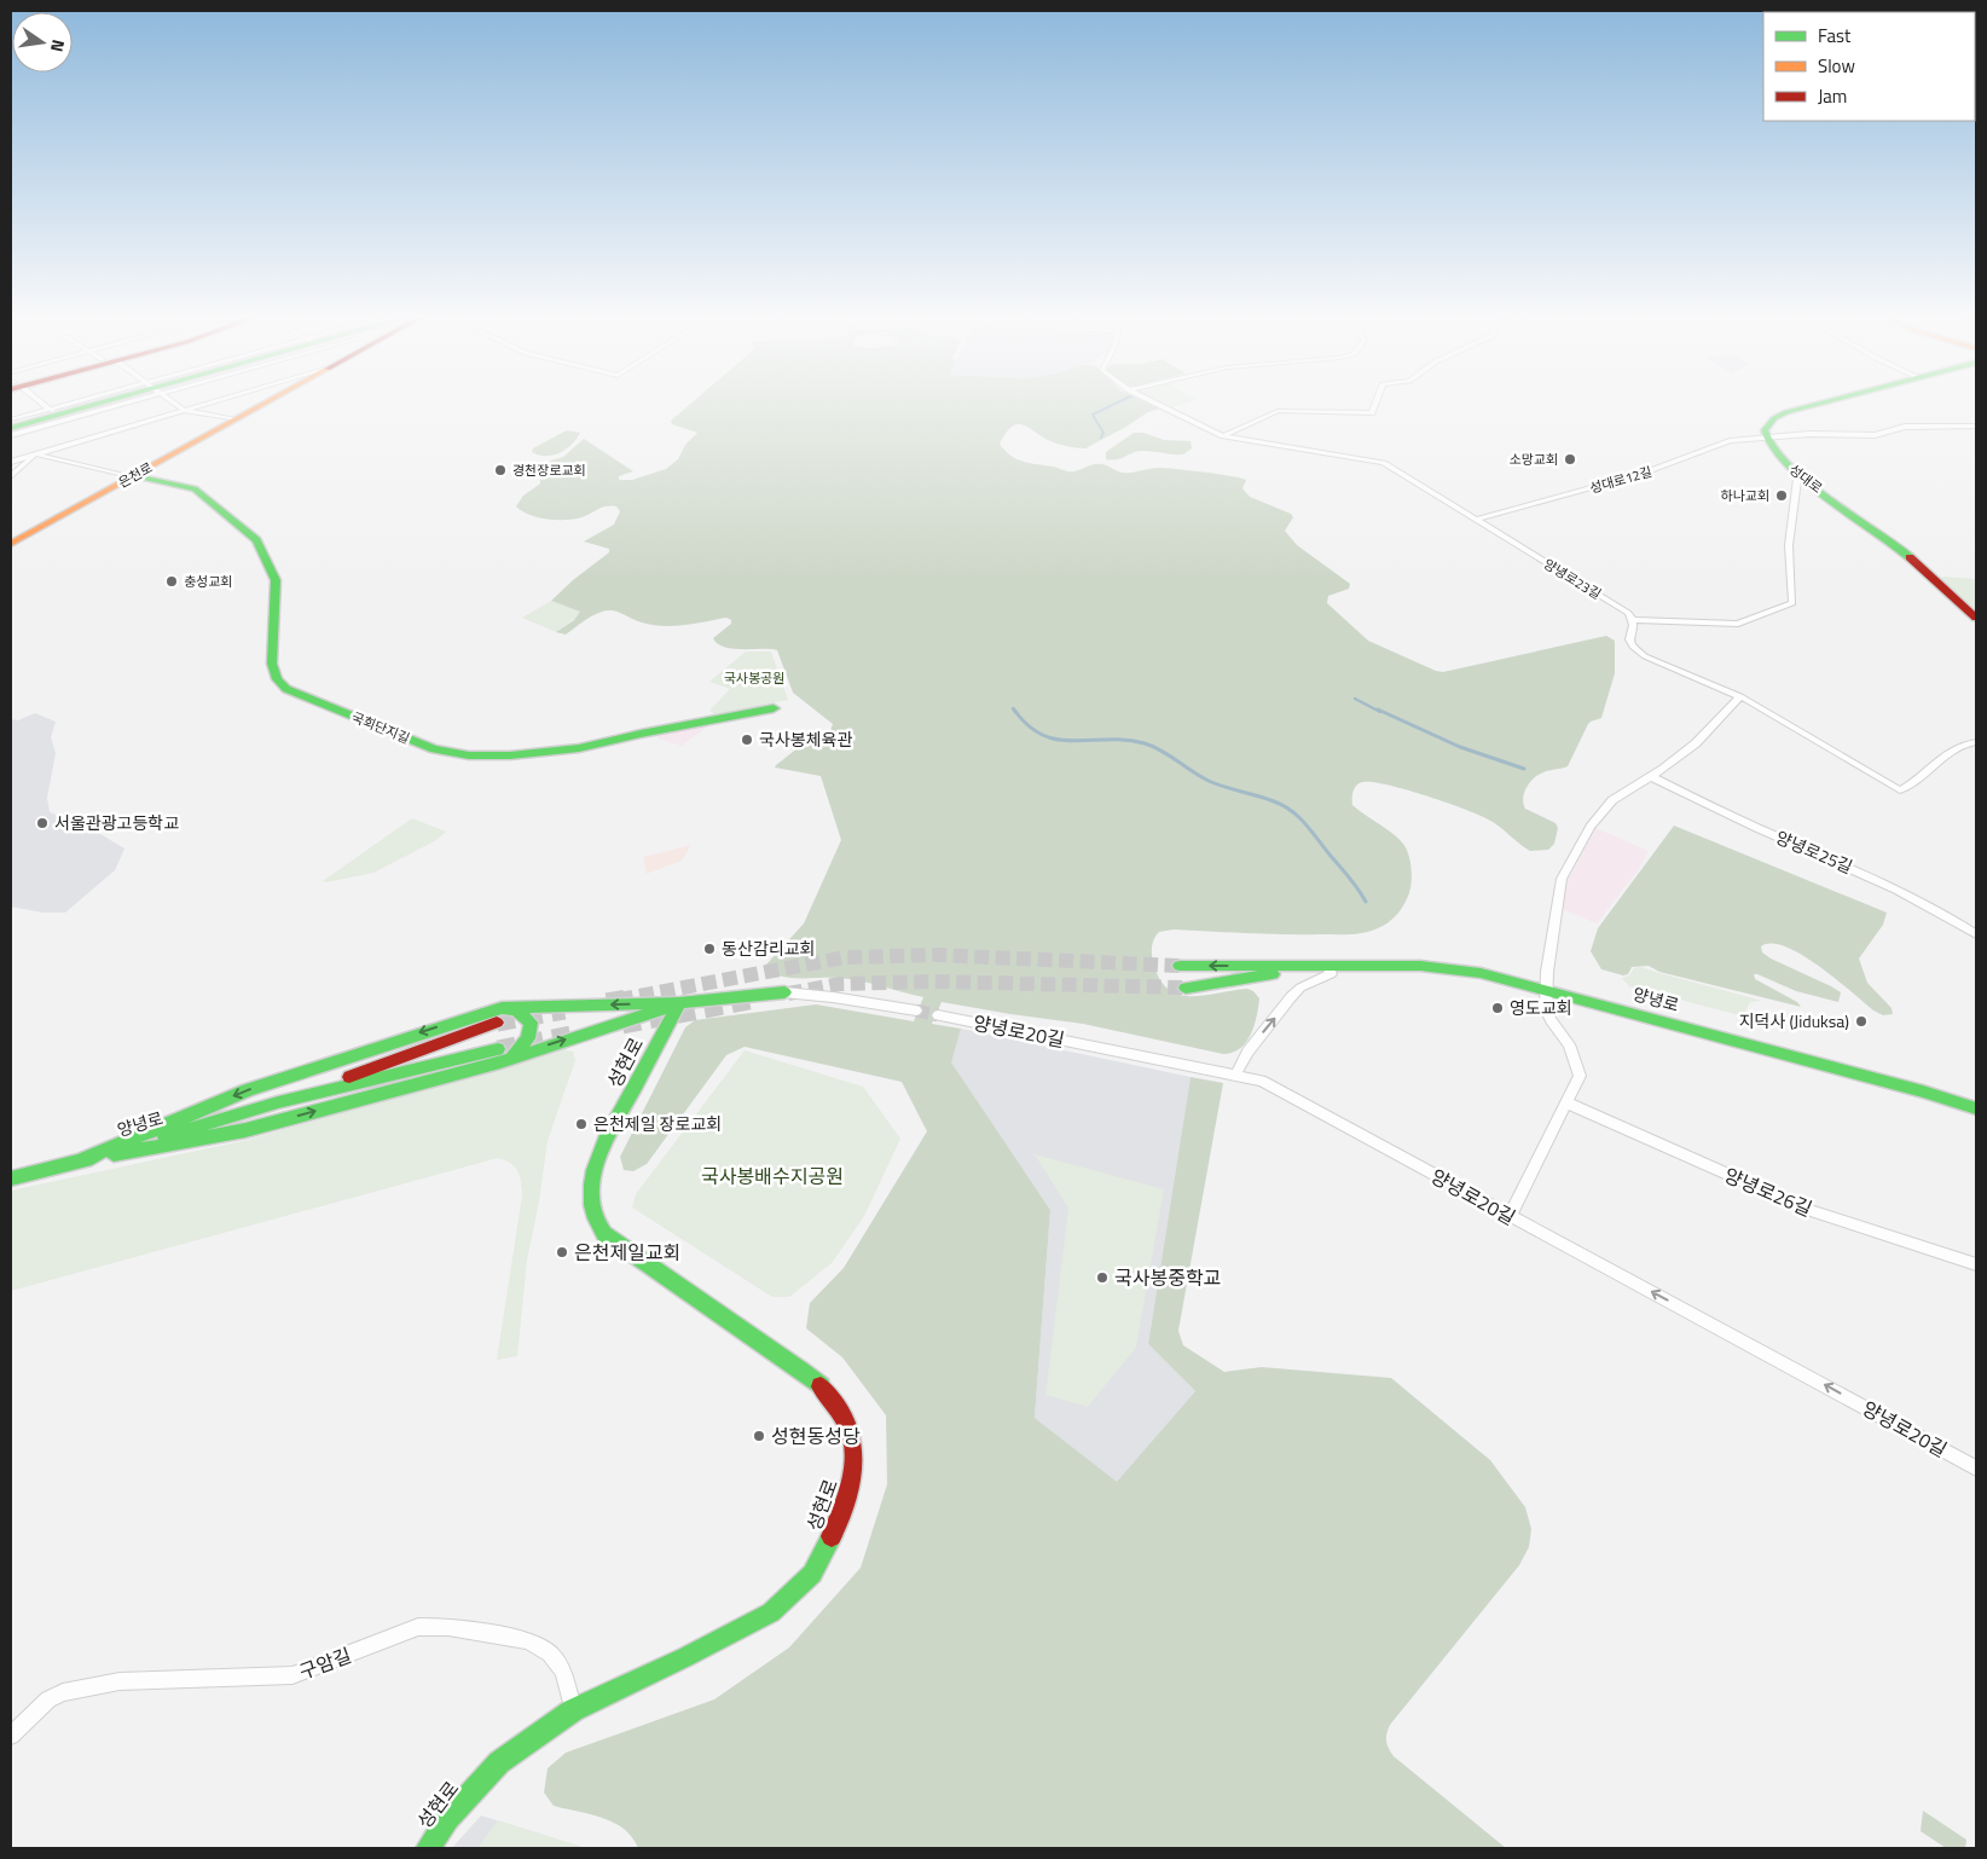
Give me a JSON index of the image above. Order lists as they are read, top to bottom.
{
  "streets": {
    "main road": [
      "은천로",
      "성대로",
      "국회단지길",
      "양녕로",
      "성현로"
    ],
    "street": [
      "성대로12길",
      "양녕로23길",
      "양녕로25길",
      "양녕로20길",
      "양녕로26길",
      "구암길"
    ]
  },
  "crossings": [
    ["은천로", "국회단지길"],
    ["성대로", "성대로12길"],
    ["성대로12길", "양녕로23길"],
    ["성현로", "구암길"]
  ],
  "one_way": ["양녕로20길"],
  "parks": ["국사봉공원", "국사봉배수지공원"],
  "places": [
    "소망교회",
    "경천장로교회",
    "하나교회",
    "충성교회",
    "국사봉체육관",
    "서울관광고등학교",
    "동산감리교회",
    "영도교회",
    "지덕사 (Jiduksa)",
    "은천제일 장로교회",
    "은천제일교회",
    "국사봉중학교",
    "성현동성당"
  ],
  "legend": ["Fast", "Slow", "Jam"],
  "north": "right"
}
